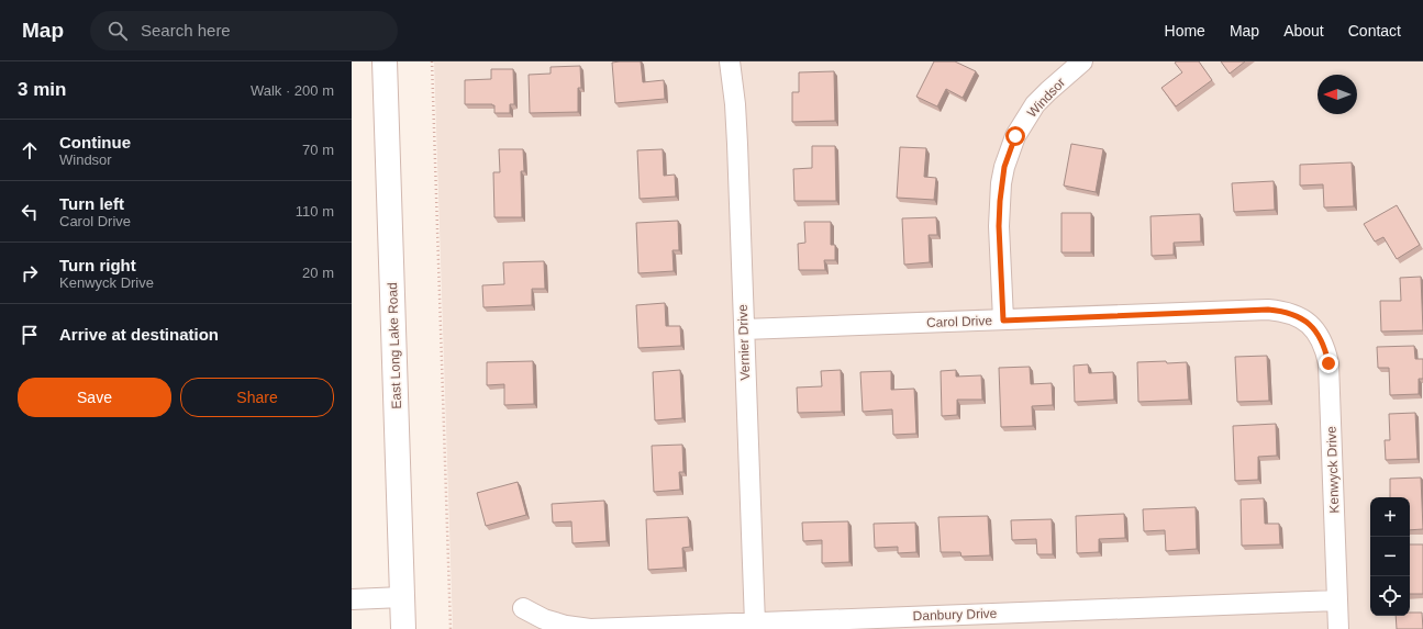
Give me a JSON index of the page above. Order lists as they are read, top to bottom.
{
  "streets": {
    "main road": ["East Long Lake Road"],
    "street": [
      "Windsor",
      "Carol Drive",
      "Vernier Drive",
      "Kenwyck Drive",
      "Danbury Drive"
    ]
  },
  "crossings": [
    ["Windsor", "Carol Drive"],
    ["Carol Drive", "Vernier Drive"],
    ["Carol Drive", "Kenwyck Drive"],
    ["Vernier Drive", "Danbury Drive"],
    ["Kenwyck Drive", "Danbury Drive"]
  ],
  "north": "left",
  "page": {
    "header": "Map",
    "search": "Search here",
    "nav": [
      "Home",
      "Map",
      "About",
      "Contact"
    ],
    "heading": ["3 min", "Walk · 200 m"],
    "list": [
      ["Continue", "Windsor", "70 m"],
      ["Turn left", "Carol Drive", "110 m"],
      ["Turn right", "Kenwyck Drive", "20 m"],
      "Arrive at destination"
    ],
    "buttons": ["Save", "Share"],
    "map_buttons": ["+", "−"]
  }
}
